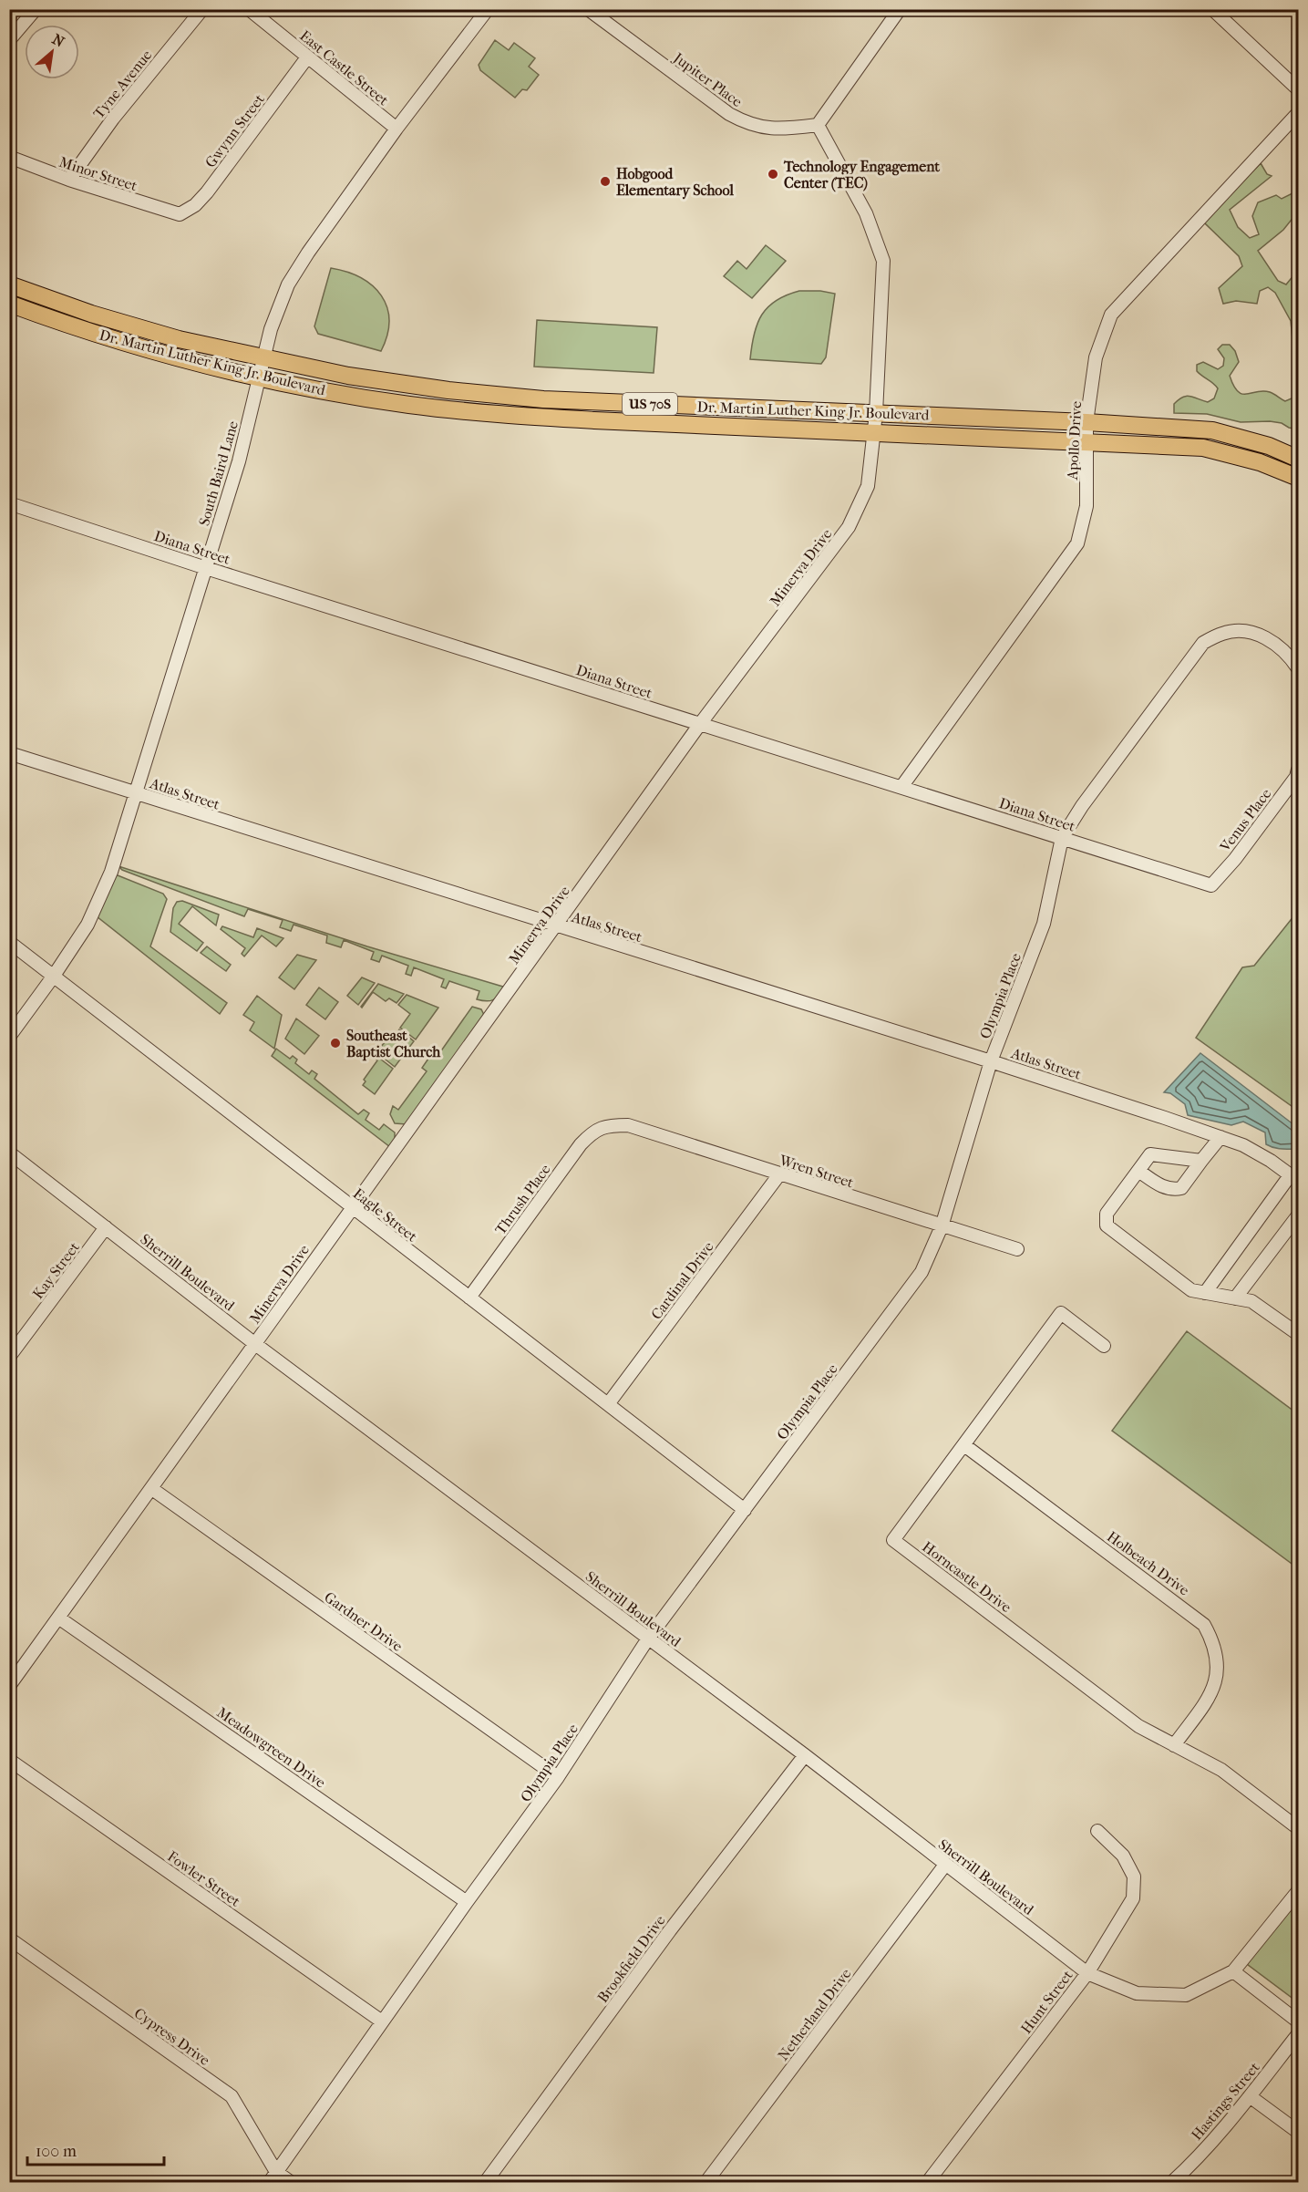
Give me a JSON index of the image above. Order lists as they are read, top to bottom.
{
  "streets": {
    "main road": ["Dr. Martin Luther King Jr. Boulevard", "US 70S"],
    "street": [
      "East Castle Street",
      "Jupiter Place",
      "Tyne Avenue",
      "Gwynn Street",
      "Minor Street",
      "Apollo Drive",
      "South Baird Lane",
      "Diana Street",
      "Minerva Drive",
      "Atlas Street",
      "Venus Place",
      "Olympia Place",
      "Wren Street",
      "Thrush Place",
      "Eagle Street",
      "Kay Street",
      "Sherrill Boulevard",
      "Cardinal Drive",
      "Holbeach Drive",
      "Horncastle Drive",
      "Gardner Drive",
      "Meadowgreen Drive",
      "Fowler Street",
      "Brookfield Drive",
      "Hunt Street",
      "Netherland Drive",
      "Cypress Drive",
      "Hastings Street"
    ]
  },
  "crossings": [
    ["East Castle Street", "Gwynn Street"],
    ["East Castle Street", "South Baird Lane"],
    ["Jupiter Place", "Minerva Drive"],
    ["Tyne Avenue", "Minor Street"],
    ["Gwynn Street", "Minor Street"],
    ["Dr. Martin Luther King Jr. Boulevard", "Apollo Drive"],
    ["Dr. Martin Luther King Jr. Boulevard", "South Baird Lane"],
    ["Dr. Martin Luther King Jr. Boulevard", "Minerva Drive"],
    ["Apollo Drive", "Diana Street"],
    ["South Baird Lane", "Diana Street"],
    ["South Baird Lane", "Atlas Street"],
    ["South Baird Lane", "Eagle Street"],
    ["Diana Street", "Minerva Drive"],
    ["Diana Street", "Venus Place"],
    ["Diana Street", "Olympia Place"],
    ["Minerva Drive", "Atlas Street"],
    ["Minerva Drive", "Eagle Street"],
    ["Minerva Drive", "Sherrill Boulevard"],
    ["Minerva Drive", "Gardner Drive"],
    ["Minerva Drive", "Meadowgreen Drive"],
    ["Atlas Street", "Olympia Place"],
    ["Olympia Place", "Wren Street"],
    ["Olympia Place", "Eagle Street"],
    ["Olympia Place", "Sherrill Boulevard"],
    ["Olympia Place", "Gardner Drive"],
    ["Olympia Place", "Meadowgreen Drive"],
    ["Olympia Place", "Fowler Street"],
    ["Olympia Place", "Cypress Drive"],
    ["Wren Street", "Thrush Place"],
    ["Wren Street", "Cardinal Drive"],
    ["Thrush Place", "Eagle Street"],
    ["Eagle Street", "Cardinal Drive"],
    ["Kay Street", "Sherrill Boulevard"],
    ["Sherrill Boulevard", "Brookfield Drive"],
    ["Sherrill Boulevard", "Hunt Street"],
    ["Sherrill Boulevard", "Netherland Drive"],
    ["Holbeach Drive", "Horncastle Drive"]
  ],
  "places": ["Technology Engagement Center (TEC)", "Hobgood Elementary School", "Southeast Baptist Church"],
  "scale_bar": "100 m",
  "north": "top right"
}
